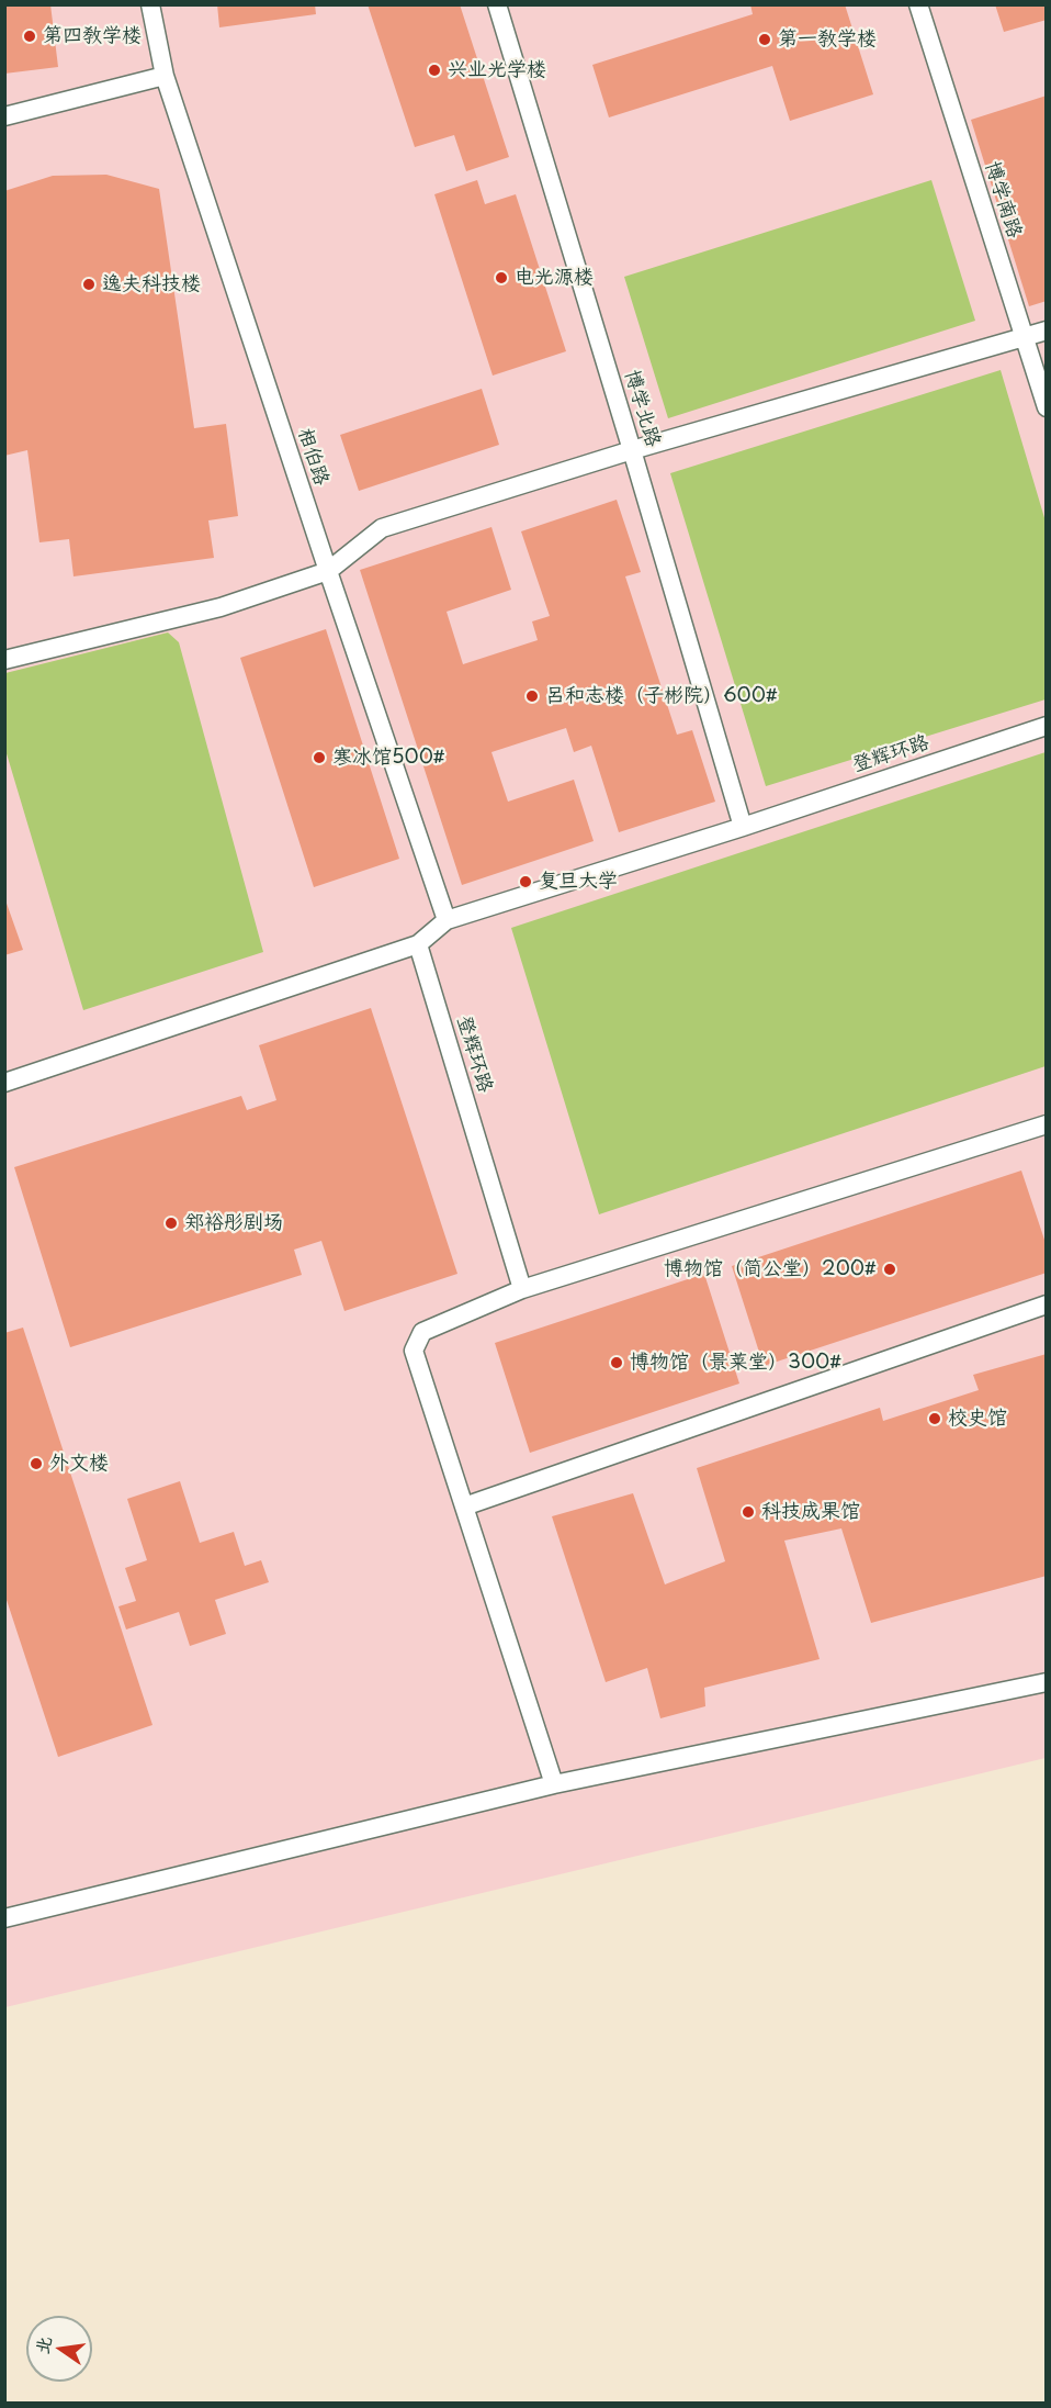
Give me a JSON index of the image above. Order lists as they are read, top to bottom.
{
  "streets": {
    "lane": [
      "博学南路",
      "博学北路",
      "相伯路",
      "登辉环路"
    ]
  },
  "crossings": [
    ["博学北路", "登辉环路"],
    ["相伯路", "登辉环路"]
  ],
  "places": [
    "第四教学楼",
    "第一教学楼",
    "兴业光学楼",
    "电光源楼",
    "逸夫科技楼",
    "吕和志楼（子彬院）600#",
    "寒冰馆500#",
    "复旦大学",
    "郑裕彤剧场‌",
    "博物馆（简公堂）200#",
    "博物馆（景莱堂）300#",
    "校史馆",
    "外文楼",
    "科技成果馆"
  ],
  "north": "left"
}
